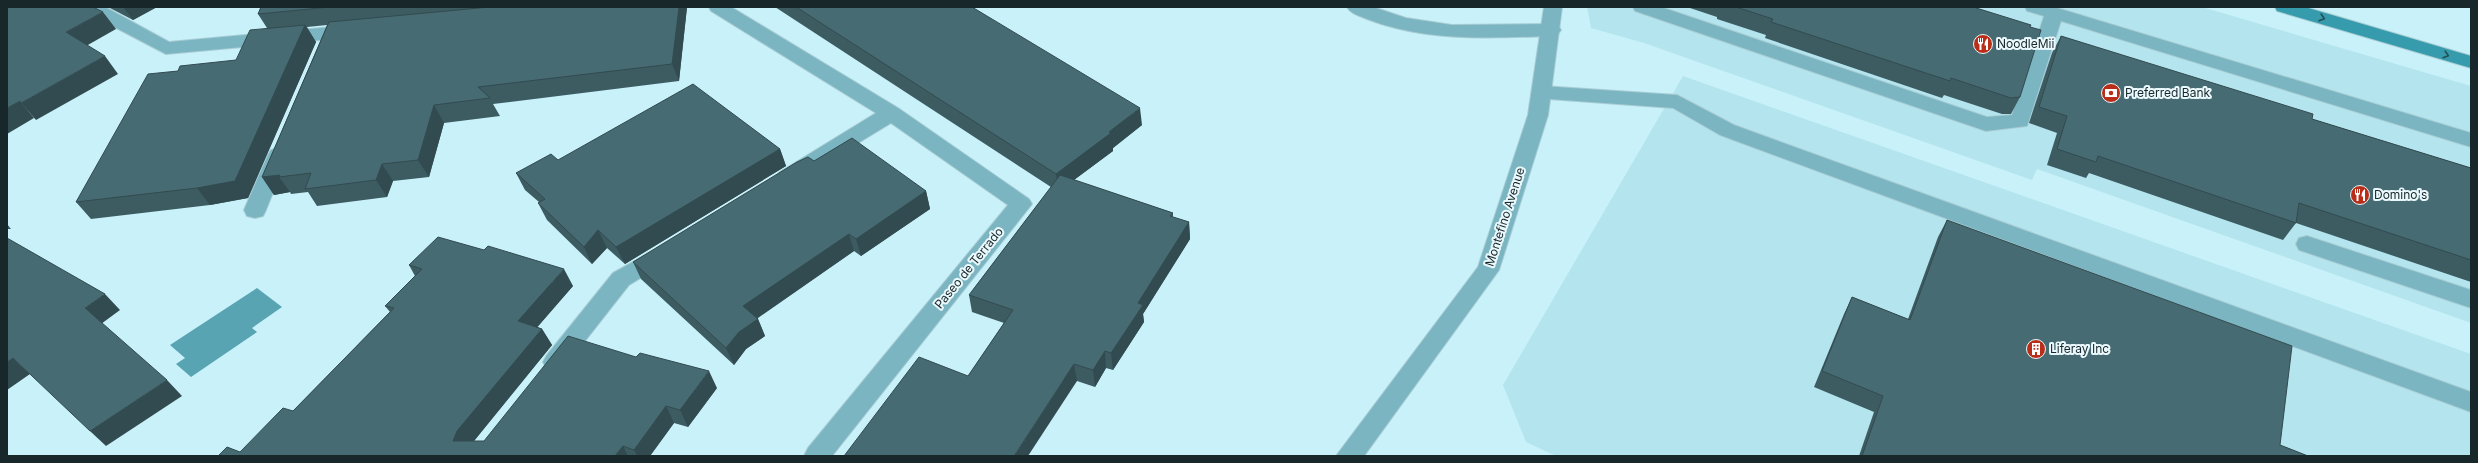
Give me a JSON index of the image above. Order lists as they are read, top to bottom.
{
  "streets": {
    "street": ["Montefino Avenue", "Paseo de Terrado"]
  },
  "places": {
    "restaurant": ["NoodleMii", "Domino's"],
    "bank": ["Preferred Bank"],
    "building": ["Liferay Inc"]
  }
}
